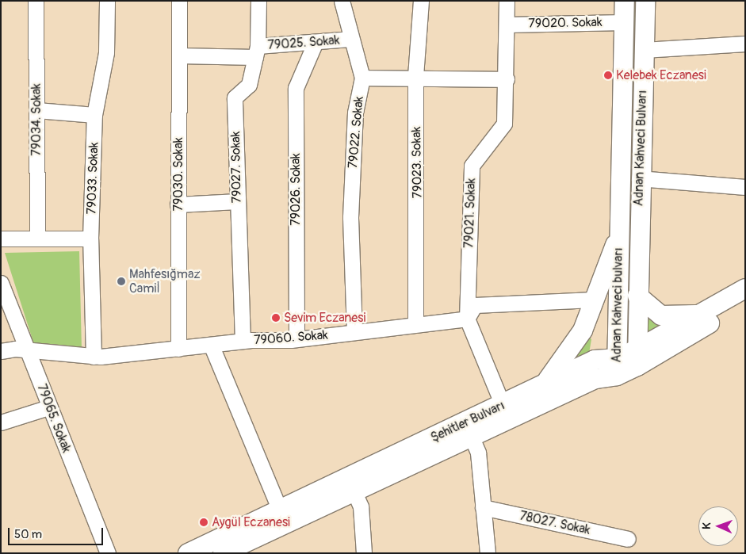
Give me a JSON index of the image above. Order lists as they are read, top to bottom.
{
  "streets": {
    "main road": ["Adnan Kahveci Bulvarı", "Adnan Kahveci bulvarı", "Şehitler Bulvarı"],
    "street": [
      "79020. Sokak",
      "79025. Sokak",
      "79034. Sokak",
      "79022. Sokak",
      "79023. Sokak",
      "79027. Sokak",
      "79030. Sokak",
      "79033. Sokak",
      "79026. Sokak",
      "79021. Sokak",
      "79060. Sokak",
      "79065. Sokak",
      "78027. Sokak"
    ]
  },
  "crossings": [
    ["79020. Sokak", "Adnan Kahveci Bulvarı"],
    ["79020. Sokak", "79021. Sokak"],
    ["79025. Sokak", "79027. Sokak"],
    ["79025. Sokak", "79030. Sokak"],
    ["79025. Sokak", "79026. Sokak"],
    ["79022. Sokak", "79023. Sokak"],
    ["79022. Sokak", "79021. Sokak"],
    ["79022. Sokak", "79060. Sokak"],
    ["Adnan Kahveci Bulvarı", "Adnan Kahveci bulvarı"],
    ["79023. Sokak", "79060. Sokak"],
    ["79027. Sokak", "79060. Sokak"],
    ["79030. Sokak", "79060. Sokak"],
    ["79033. Sokak", "79060. Sokak"],
    ["79026. Sokak", "79060. Sokak"],
    ["79021. Sokak", "79060. Sokak"],
    ["79021. Sokak", "Şehitler Bulvarı"],
    ["Adnan Kahveci bulvarı", "Şehitler Bulvarı"],
    ["79060. Sokak", "79065. Sokak"]
  ],
  "places": [
    "Kelebek Eczanesi",
    "Mahfesığmaz Camiİ",
    "Sevim Eczanesi",
    "Aygül Eczanesi"
  ],
  "scale_bar": "50 m",
  "north": "left"
}
